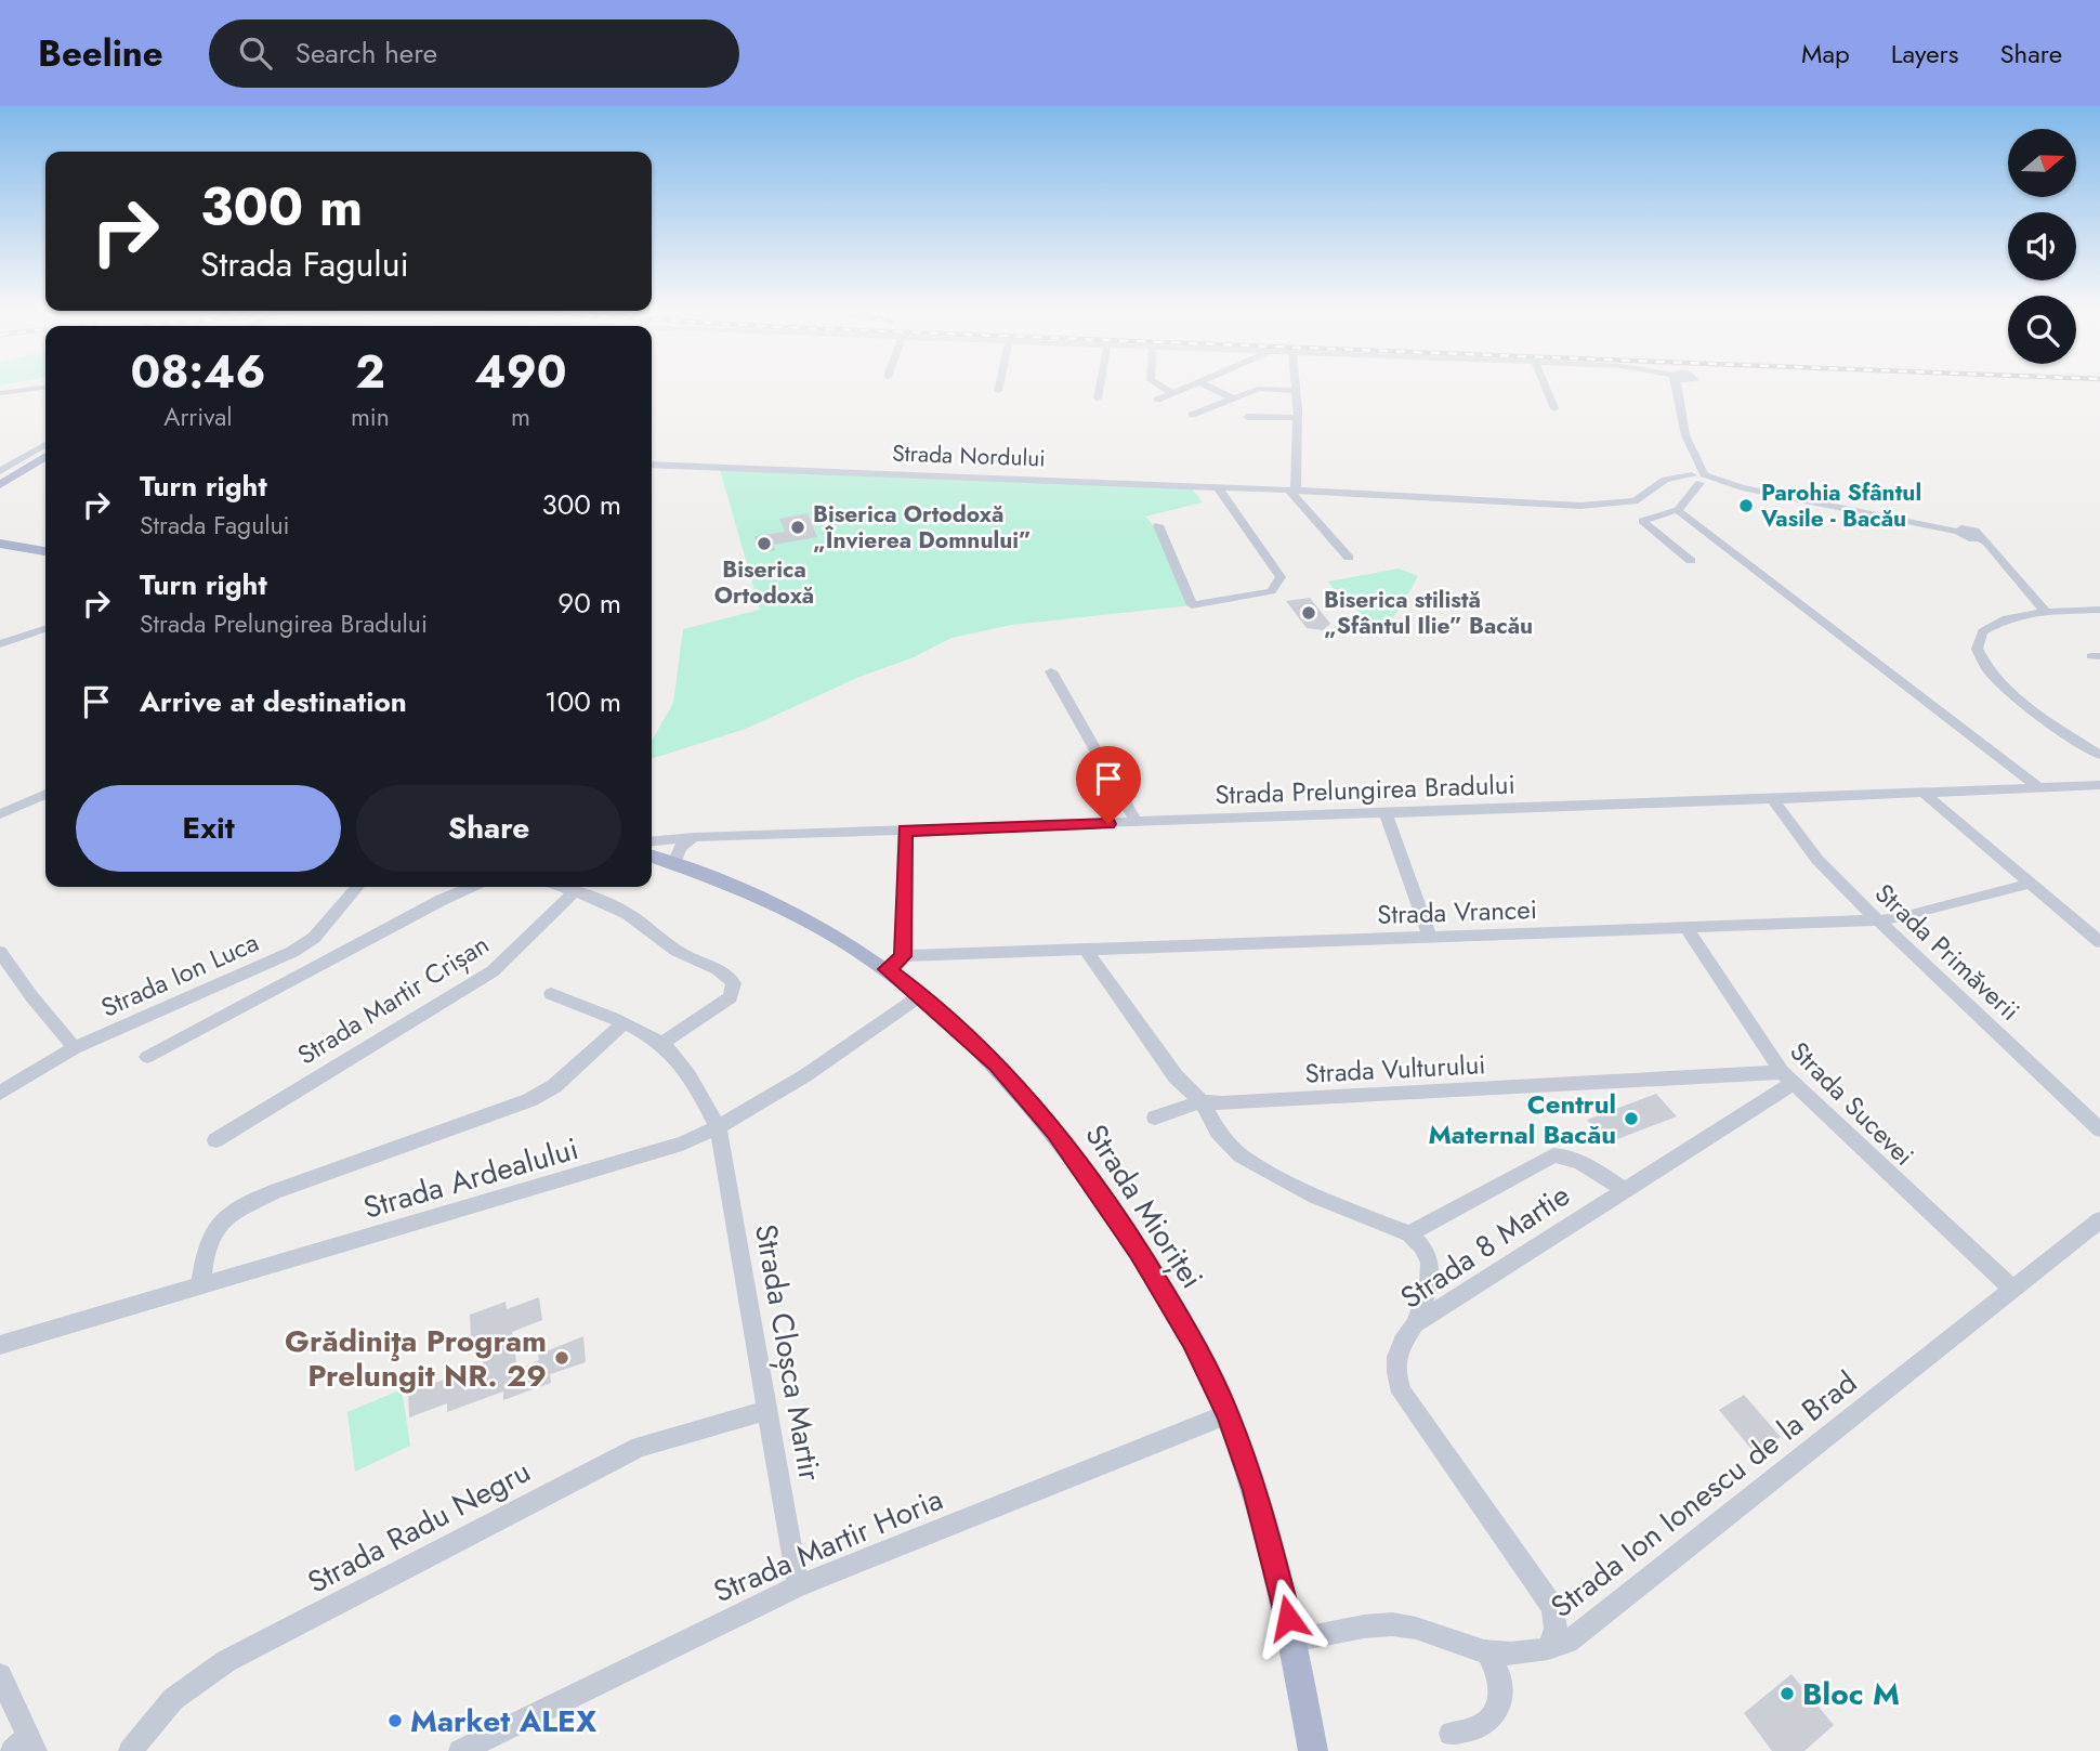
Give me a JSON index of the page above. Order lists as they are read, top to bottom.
{
  "streets": {
    "main road": ["Strada Mioriței"],
    "street": [
      "Strada Nordului",
      "Strada Prelungirea Bradului",
      "Strada Vrancei",
      "Strada Primăverii",
      "Strada Ion Luca",
      "Strada Martir Crișan",
      "Strada Vulturului",
      "Strada Sucevei",
      "Strada Ardealului",
      "Strada 8 Martie",
      "Strada Cloșca Martir",
      "Strada Ion Ionescu de la Brad",
      "Strada Radu Negru",
      "Strada Martir Horia"
    ]
  },
  "crossings": [
    ["Strada Prelungirea Bradului", "Strada Primăverii"],
    ["Strada Vrancei", "Strada Primăverii"],
    ["Strada Vrancei", "Strada Sucevei"],
    ["Strada Vrancei", "Strada Mioriței"],
    ["Strada Vulturului", "Strada Sucevei"],
    ["Strada Vulturului", "Strada 8 Martie"],
    ["Strada Sucevei", "Strada 8 Martie"],
    ["Strada Sucevei", "Strada Ion Ionescu de la Brad"],
    ["Strada Ardealului", "Strada Mioriței"],
    ["Strada Ardealului", "Strada Cloșca Martir"],
    ["Strada Mioriței", "Strada Ion Ionescu de la Brad"],
    ["Strada Mioriței", "Strada Martir Horia"],
    ["Strada 8 Martie", "Strada Ion Ionescu de la Brad"],
    ["Strada Cloșca Martir", "Strada Radu Negru"],
    ["Strada Cloșca Martir", "Strada Martir Horia"]
  ],
  "places": [
    "Parohia Sfântul Vasile - Bacău",
    "Biserica Ortodoxă „Învierea Domnului”",
    "Biserica Ortodoxă",
    "Biserica stilistă „Sfântul Ilie” Bacău",
    "Centrul Maternal Bacău",
    "Grădiniţa Program Prelungit NR. 29",
    "Bloc M",
    "Market ALEX"
  ],
  "north": "right",
  "page": {
    "header": "Beeline",
    "search": "Search here",
    "nav": ["Map", "Layers", "Share"],
    "turn": ["300 m", "Strada Fagului"],
    "eta": [
      "08:46",
      "Arrival",
      "2",
      "min",
      "490",
      "m"
    ],
    "list": [
      {
        "name": "Turn right",
        "note": "Strada Fagului",
        "value": "300 m"
      },
      {
        "name": "Turn right",
        "note": "Strada Prelungirea Bradului",
        "value": "90 m"
      },
      {
        "name": "Arrive at destination",
        "value": "100 m"
      }
    ],
    "buttons": ["Exit", "Share"]
  }
}
